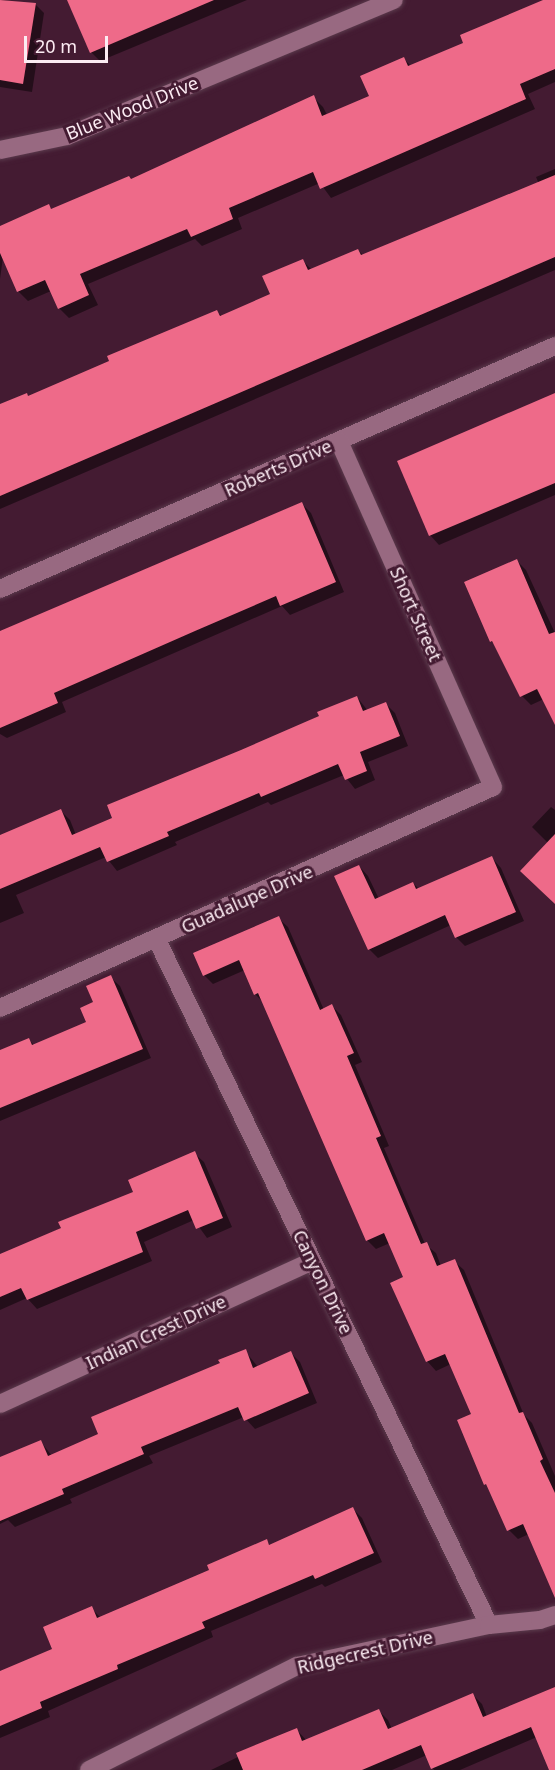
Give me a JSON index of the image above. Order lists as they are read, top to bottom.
{
  "streets": {
    "street": [
      "Blue Wood Drive",
      "Roberts Drive",
      "Short Street",
      "Guadalupe Drive",
      "Canyon Drive",
      "Indian Crest Drive",
      "Ridgecrest Drive"
    ]
  },
  "crossings": [
    ["Roberts Drive", "Short Street"],
    ["Short Street", "Guadalupe Drive"],
    ["Guadalupe Drive", "Canyon Drive"],
    ["Canyon Drive", "Indian Crest Drive"],
    ["Canyon Drive", "Ridgecrest Drive"]
  ],
  "scale_bar": "20 m"
}
